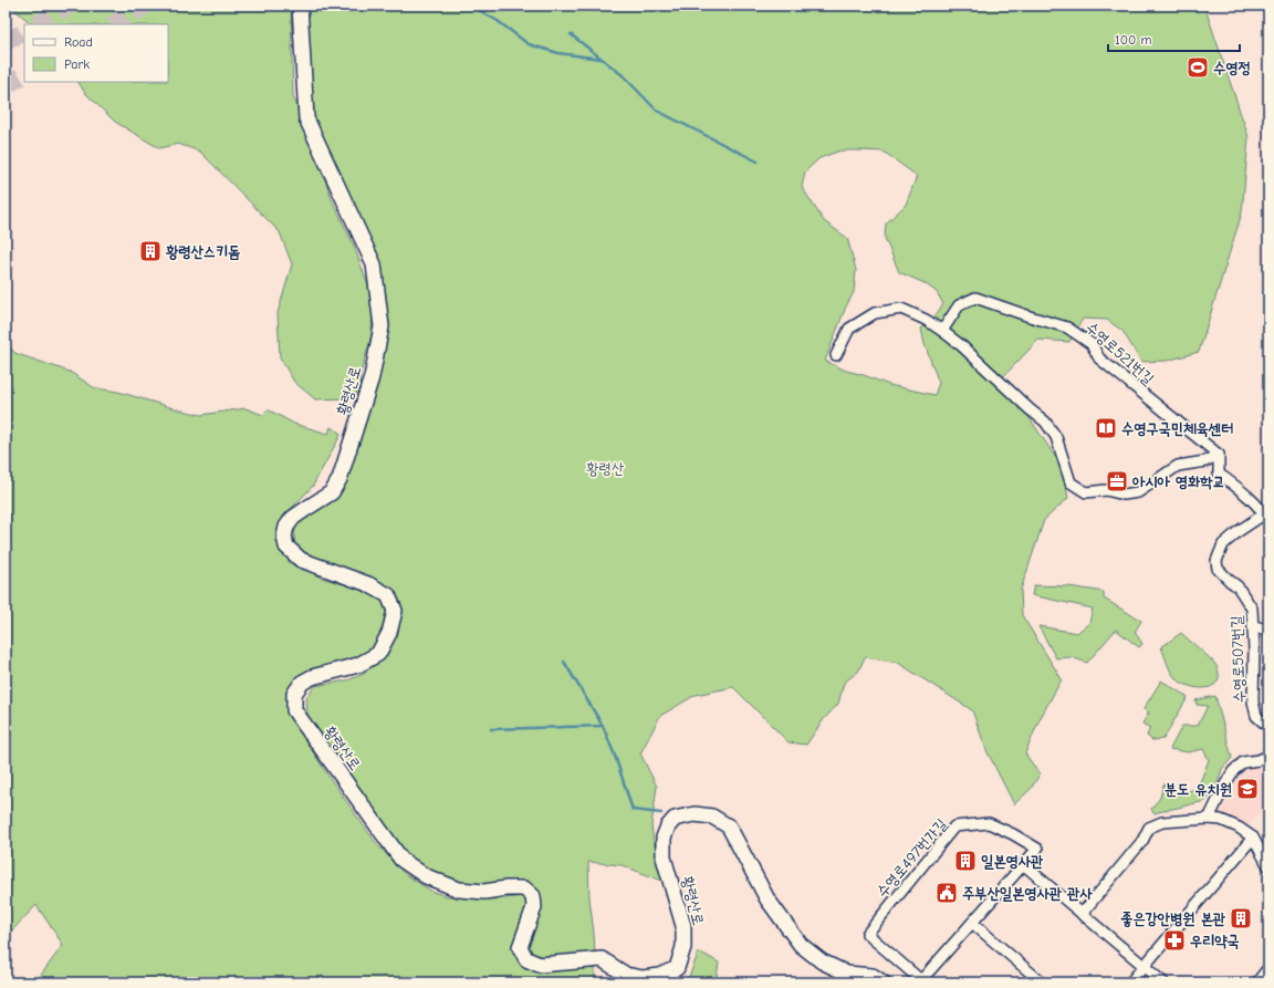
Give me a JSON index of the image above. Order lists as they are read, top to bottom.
{
  "streets": {
    "street": [
      "수영로521번길",
      "황령산로",
      "수영로507번길",
      "수영로497번가길"
    ]
  },
  "parks": ["황령산"],
  "places": {
    "sports": ["수영정"],
    "building": ["황령산스키돔", "일본영사관", "좋은강안병원 본관"],
    "library": ["수영구국민체육센터"],
    "office": ["아시아 영화학교"],
    "school or university": ["분도 유치원"],
    "public building": ["주부산일본영사관 관사"],
    "pharmacy": ["우리약국"]
  },
  "legend": ["Road", "Park"],
  "scale_bar": "100 m"
}
